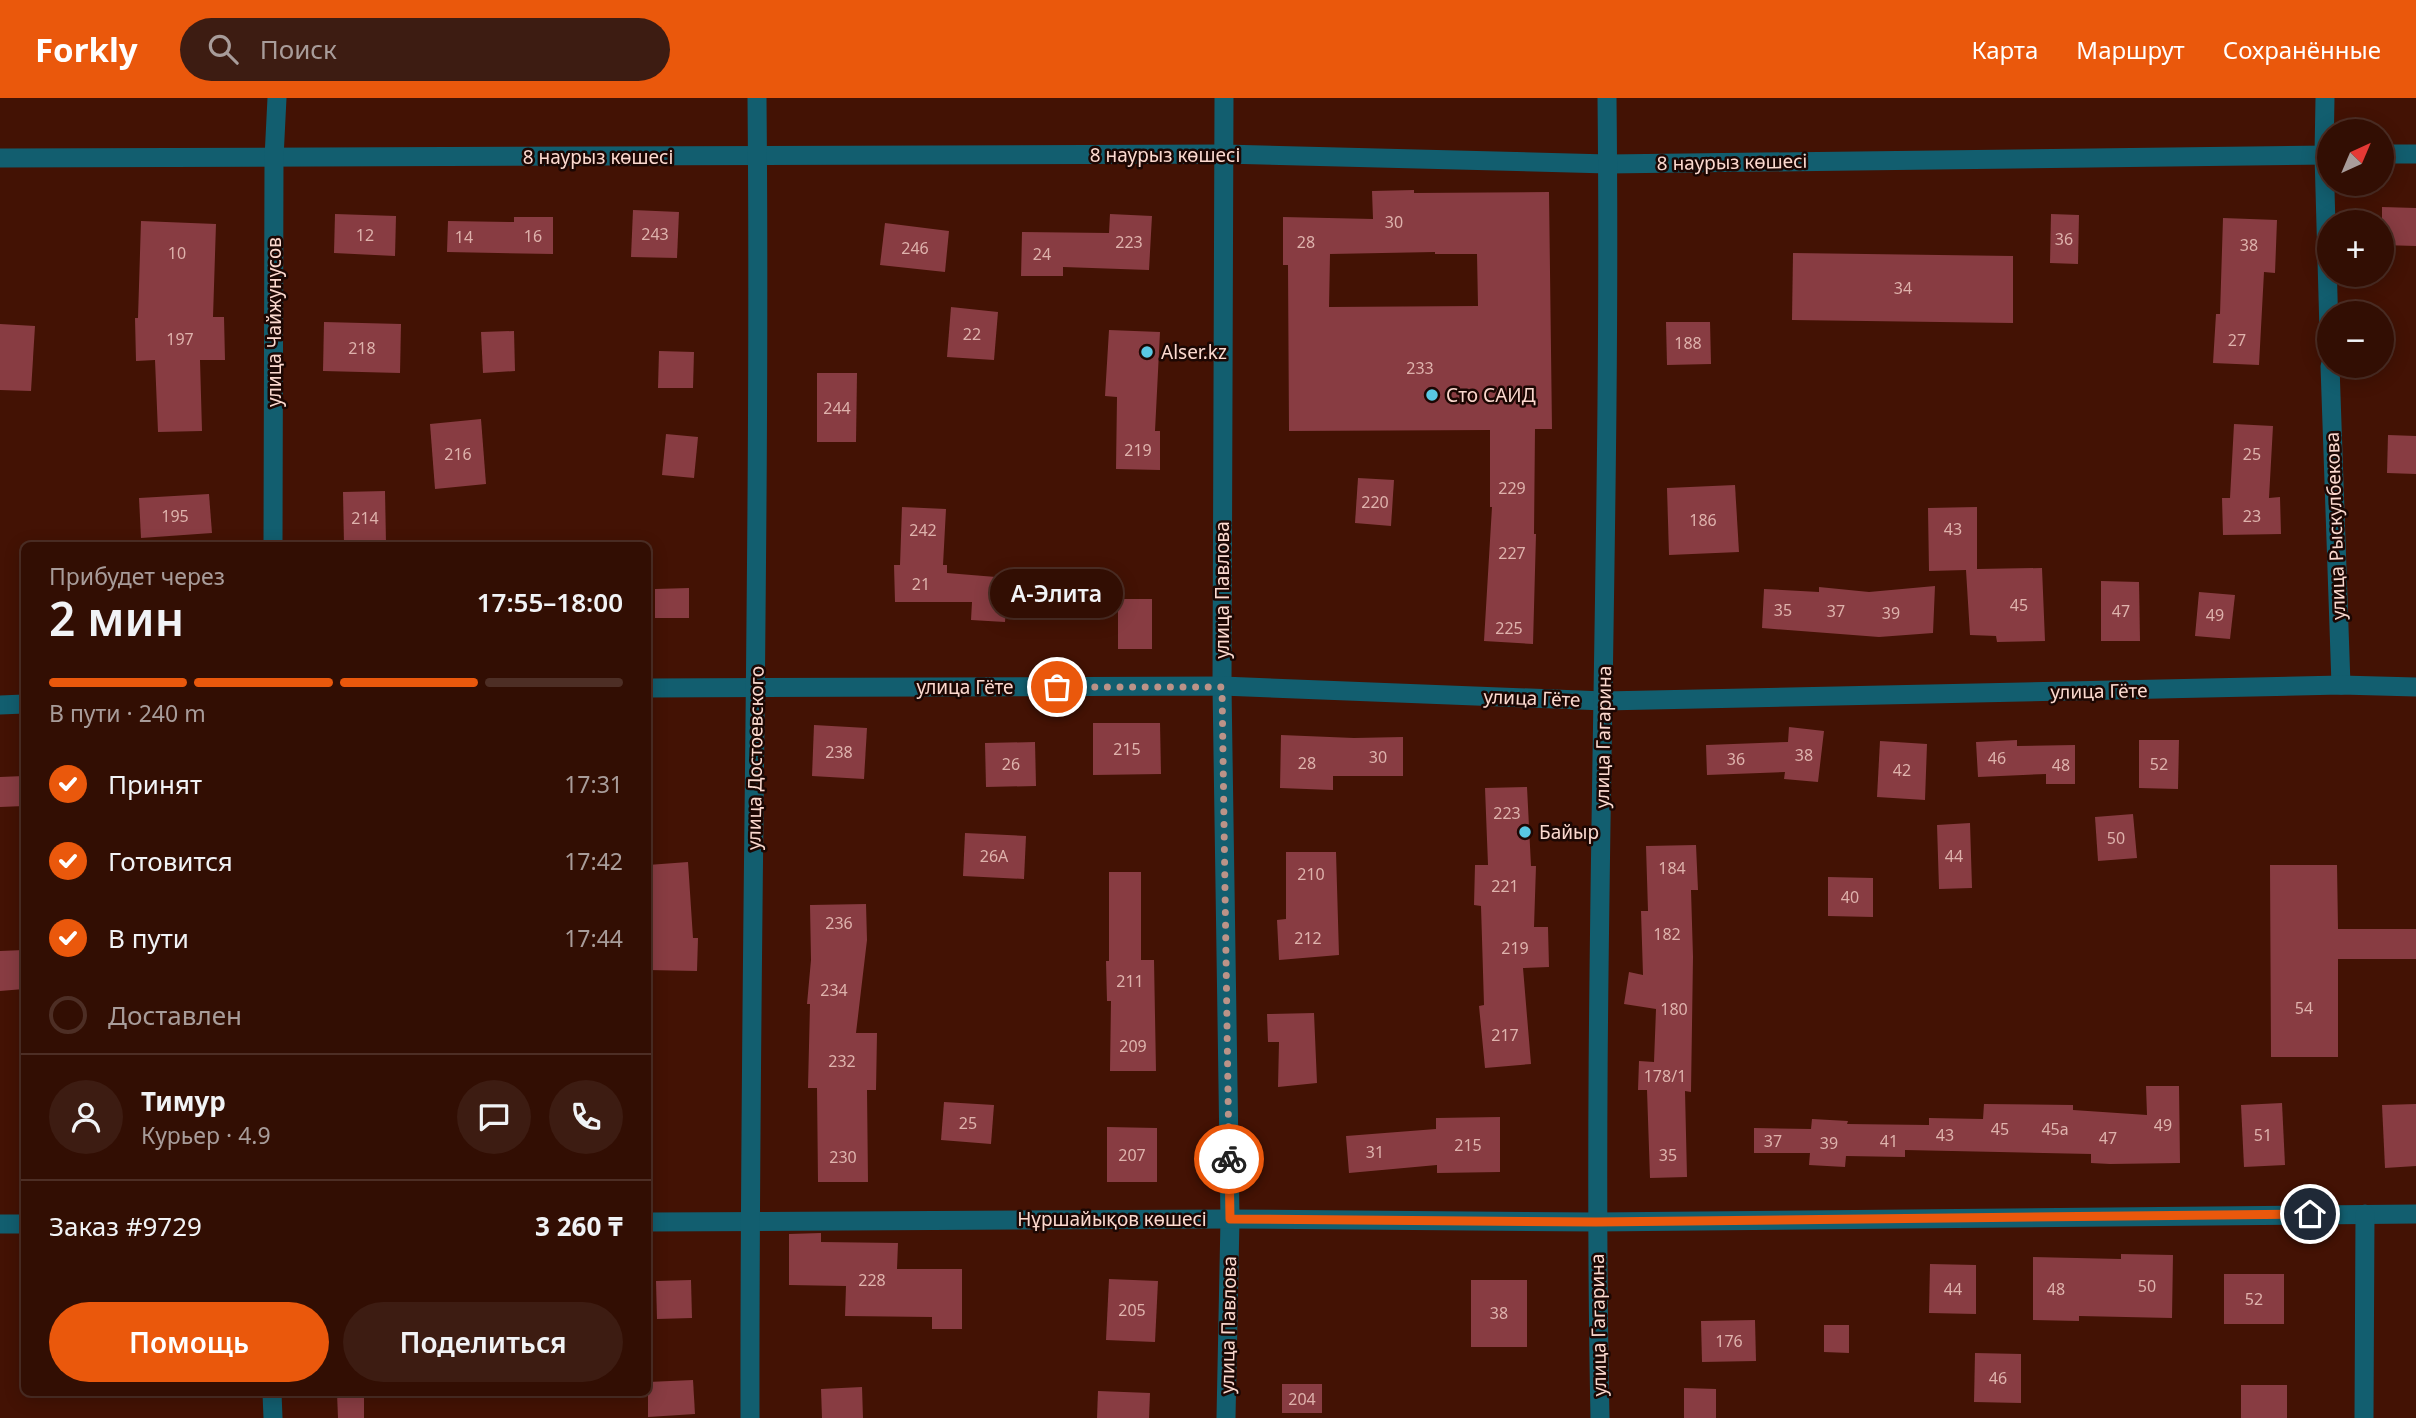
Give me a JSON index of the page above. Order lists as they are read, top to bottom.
{
  "streets": {
    "street": [
      "8 наурыз көшесі",
      "улица Чайжунусов",
      "улица Рыскулбекова",
      "улица Павлова",
      "улица Гёте",
      "улица Гагарина",
      "улица Достоевского",
      "Нұршайықов көшесі"
    ]
  },
  "crossings": [
    ["8 наурыз көшесі", "улица Чайжунусов"],
    ["8 наурыз көшесі", "улица Павлова"],
    ["8 наурыз көшесі", "улица Гагарина"],
    ["8 наурыз көшесі", "улица Достоевского"],
    ["улица Рыскулбекова", "улица Гёте"],
    ["улица Павлова", "улица Гёте"],
    ["улица Павлова", "Нұршайықов көшесі"],
    ["улица Гёте", "улица Гагарина"],
    ["улица Гёте", "улица Достоевского"],
    ["улица Гагарина", "Нұршайықов көшесі"],
    ["улица Достоевского", "Нұршайықов көшесі"]
  ],
  "places": [
    "Alser.kz",
    "Сто САИД",
    "А-Элита",
    "Байыр"
  ],
  "house_numbers": [
    "30",
    "243",
    "12",
    "16",
    "14",
    "36",
    "223",
    "28",
    "38",
    "246",
    "10",
    "24",
    "34",
    "22",
    "197",
    "27",
    "188",
    "218",
    "233",
    "244",
    "219",
    "216",
    "25",
    "229",
    "220",
    "195",
    "23",
    "214",
    "186",
    "43",
    "242",
    "227",
    "21",
    "45",
    "35",
    "37",
    "47",
    "39",
    "49",
    "225",
    "215",
    "238",
    "38",
    "30",
    "46",
    "36",
    "28",
    "26",
    "52",
    "48",
    "42",
    "223",
    "50",
    "26А",
    "44",
    "184",
    "210",
    "221",
    "40",
    "236",
    "182",
    "212",
    "219",
    "211",
    "234",
    "54",
    "180",
    "217",
    "209",
    "232",
    "178/1",
    "25",
    "49",
    "45",
    "45а",
    "43",
    "51",
    "47",
    "37",
    "41",
    "39",
    "215",
    "31",
    "207",
    "35",
    "230",
    "228",
    "50",
    "44",
    "48",
    "52",
    "205",
    "38",
    "176",
    "46",
    "204"
  ],
  "north": "top right",
  "page": {
    "header": "Forkly",
    "search": "Поиск",
    "nav": ["Карта", "Маршрут", "Сохранённые"],
    "map_buttons": ["+", "−"],
    "heading": ["2 мин", "Прибудет через", "17:55–18:00"],
    "panel": [
      "Тимур",
      "Курьер · 4.9",
      "Заказ #9729",
      "3 260 ₸"
    ],
    "bubble": "А-Элита",
    "bar": "В пути · 240 m",
    "list": [
      ["Принят", "17:31"],
      ["Готовится", "17:42"],
      ["В пути", "17:44"],
      "Доставлен"
    ],
    "buttons": ["Помощь", "Поделиться"]
  }
}
